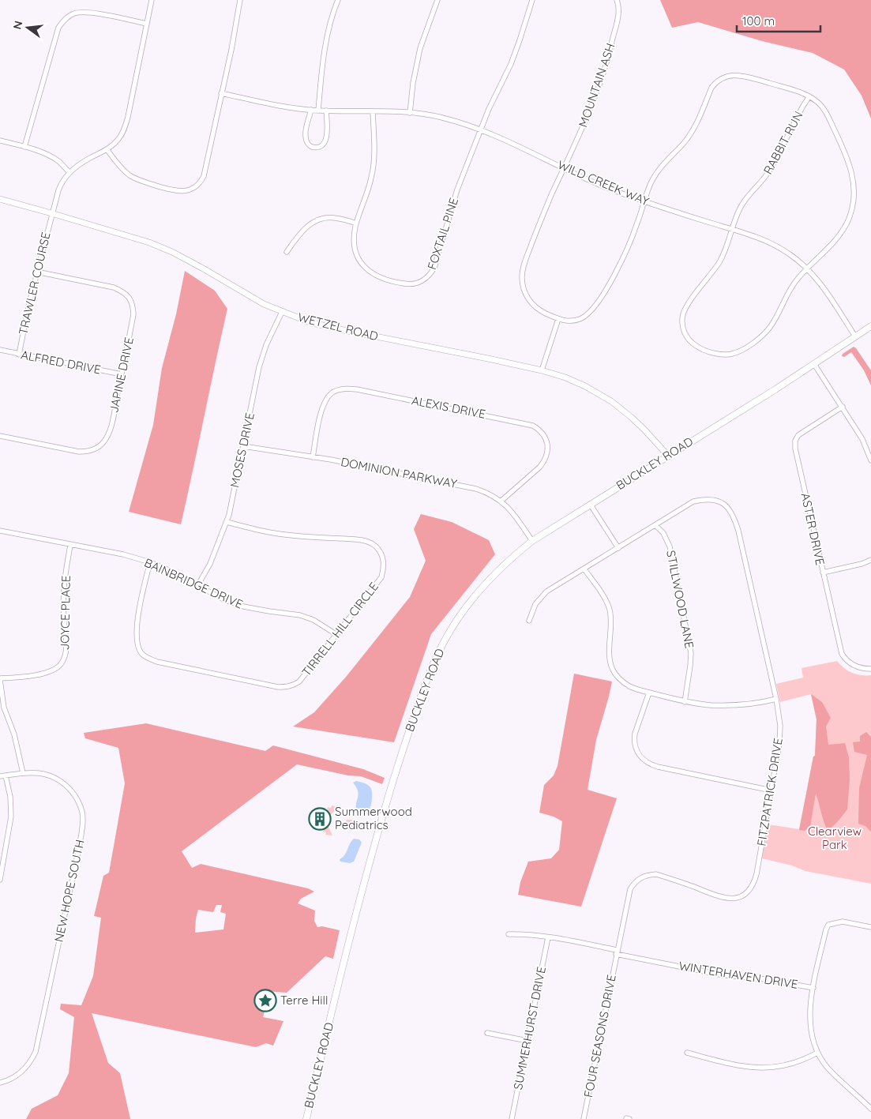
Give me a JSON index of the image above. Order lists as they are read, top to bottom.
{
  "streets": {
    "main road": ["BUCKLEY ROAD"],
    "street": [
      "MOUNTAIN ASH",
      "RABBIT RUN",
      "WILD CREEK WAY",
      "FOXTAIL PINE",
      "TRAWLER COURSE",
      "WETZEL ROAD",
      "ALFRED DRIVE",
      "JAPINE DRIVE",
      "ALEXIS DRIVE",
      "MOSES DRIVE",
      "DOMINION PARKWAY",
      "ASTER DRIVE",
      "BAINBRIDGE DRIVE",
      "STILLWOOD LANE",
      "JOYCE PLACE",
      "TIRRELL HILL CIRCLE",
      "FITZPATRICK DRIVE",
      "NEW HOPE SOUTH",
      "WINTERHAVEN DRIVE",
      "SUMMERHURST DRIVE",
      "FOUR SEASONS DRIVE"
    ]
  },
  "crossings": [
    ["MOUNTAIN ASH", "WILD CREEK WAY"],
    ["RABBIT RUN", "WILD CREEK WAY"],
    ["WILD CREEK WAY", "FOXTAIL PINE"],
    ["WILD CREEK WAY", "BUCKLEY ROAD"],
    ["TRAWLER COURSE", "WETZEL ROAD"],
    ["TRAWLER COURSE", "ALFRED DRIVE"],
    ["TRAWLER COURSE", "JAPINE DRIVE"],
    ["WETZEL ROAD", "MOSES DRIVE"],
    ["WETZEL ROAD", "BUCKLEY ROAD"],
    ["ALFRED DRIVE", "JAPINE DRIVE"],
    ["ALEXIS DRIVE", "DOMINION PARKWAY"],
    ["MOSES DRIVE", "DOMINION PARKWAY"],
    ["MOSES DRIVE", "BAINBRIDGE DRIVE"],
    ["MOSES DRIVE", "TIRRELL HILL CIRCLE"],
    ["BUCKLEY ROAD", "DOMINION PARKWAY"],
    ["BAINBRIDGE DRIVE", "JOYCE PLACE"],
    ["BAINBRIDGE DRIVE", "TIRRELL HILL CIRCLE"],
    ["STILLWOOD LANE", "FITZPATRICK DRIVE"],
    ["FITZPATRICK DRIVE", "WINTERHAVEN DRIVE"],
    ["FITZPATRICK DRIVE", "FOUR SEASONS DRIVE"],
    ["WINTERHAVEN DRIVE", "SUMMERHURST DRIVE"],
    ["WINTERHAVEN DRIVE", "FOUR SEASONS DRIVE"]
  ],
  "parks": ["Clearview Park"],
  "places": {
    "building": ["Summerwood Pediatrics"],
    "place": ["Terre Hill"]
  },
  "scale_bar": "100 m",
  "north": "left"
}
